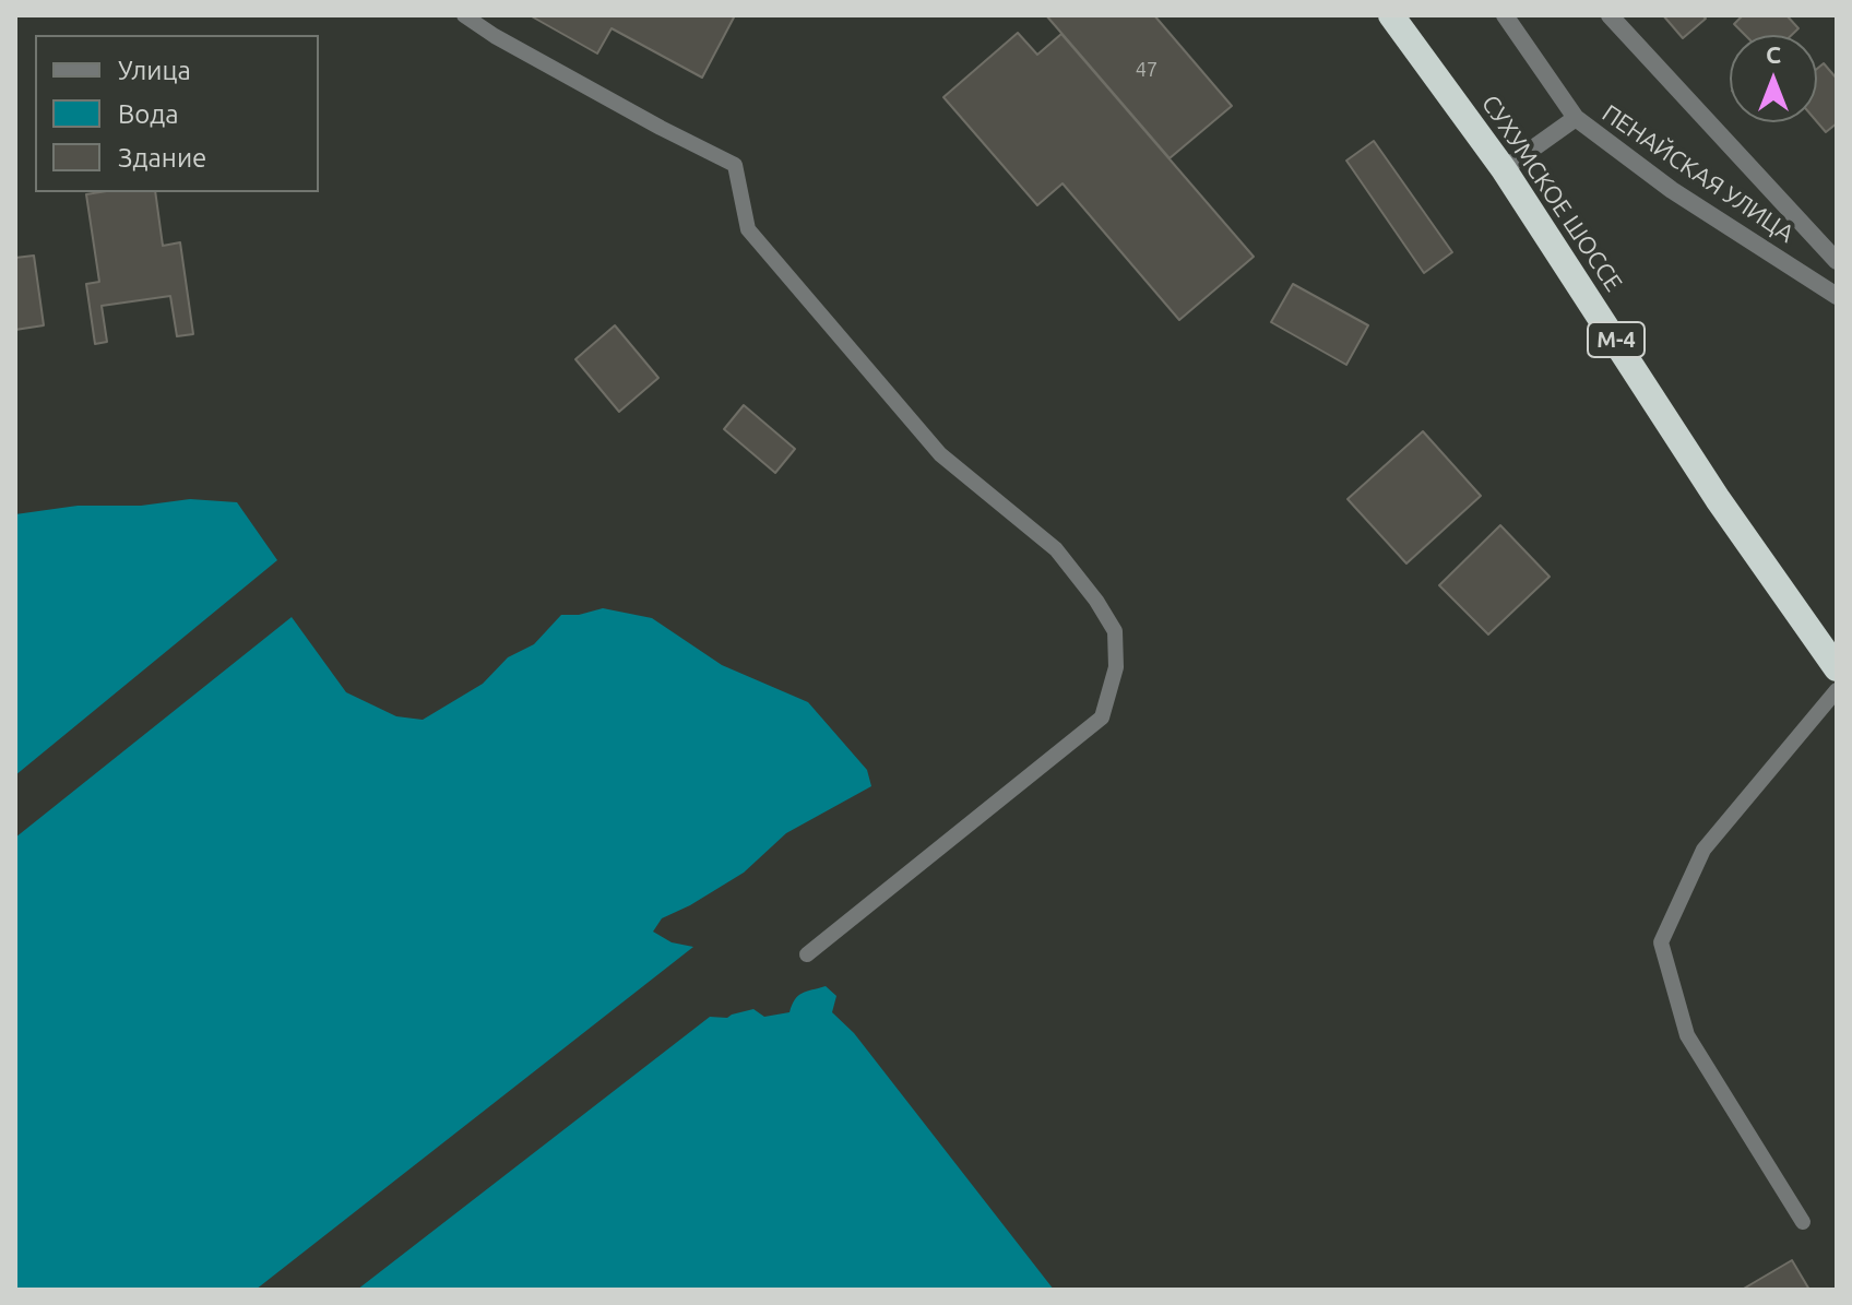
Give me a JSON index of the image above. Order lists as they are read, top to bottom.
{
  "streets": {
    "highway": ["СУХУМСКОЕ ШОССЕ", "М-4"],
    "street": ["ПЕНАЙСКАЯ УЛИЦА"]
  },
  "crossings": [
    ["ПЕНАЙСКАЯ УЛИЦА", "СУХУМСКОЕ ШОССЕ"]
  ],
  "house_numbers": ["47"],
  "legend": ["Улица", "Вода", "Здание"],
  "north": "top"
}
